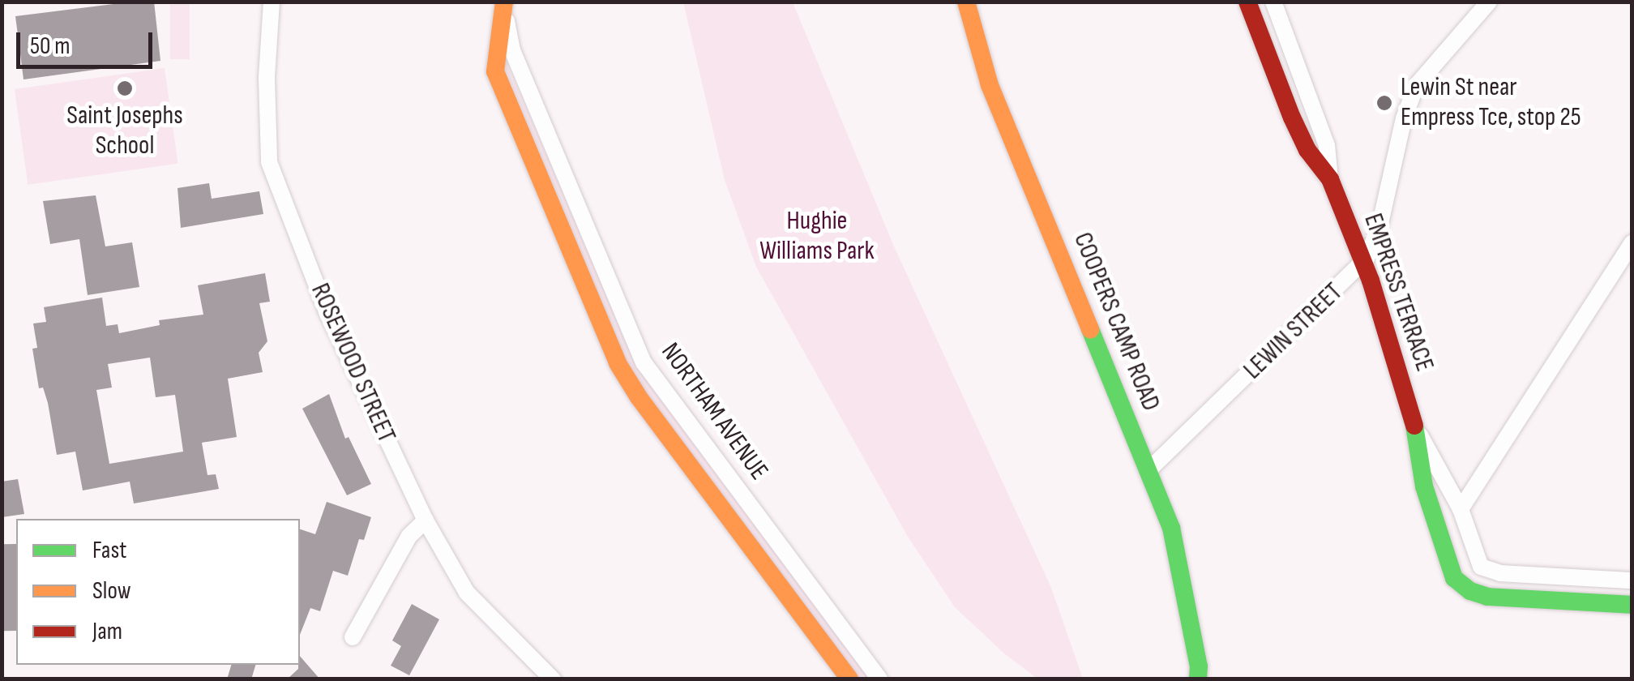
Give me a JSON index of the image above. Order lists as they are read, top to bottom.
{
  "streets": {
    "street": [
      "EMPRESS TERRACE",
      "COOPERS CAMP ROAD",
      "LEWIN STREET",
      "ROSEWOOD STREET",
      "NORTHAM AVENUE"
    ]
  },
  "crossings": [
    ["EMPRESS TERRACE", "LEWIN STREET"],
    ["COOPERS CAMP ROAD", "LEWIN STREET"]
  ],
  "parks": ["Hughie Williams Park"],
  "places": ["Saint Josephs School", "Lewin St near Empress Tce, stop 25"],
  "legend": ["Fast", "Slow", "Jam"],
  "scale_bar": "50 m"
}
